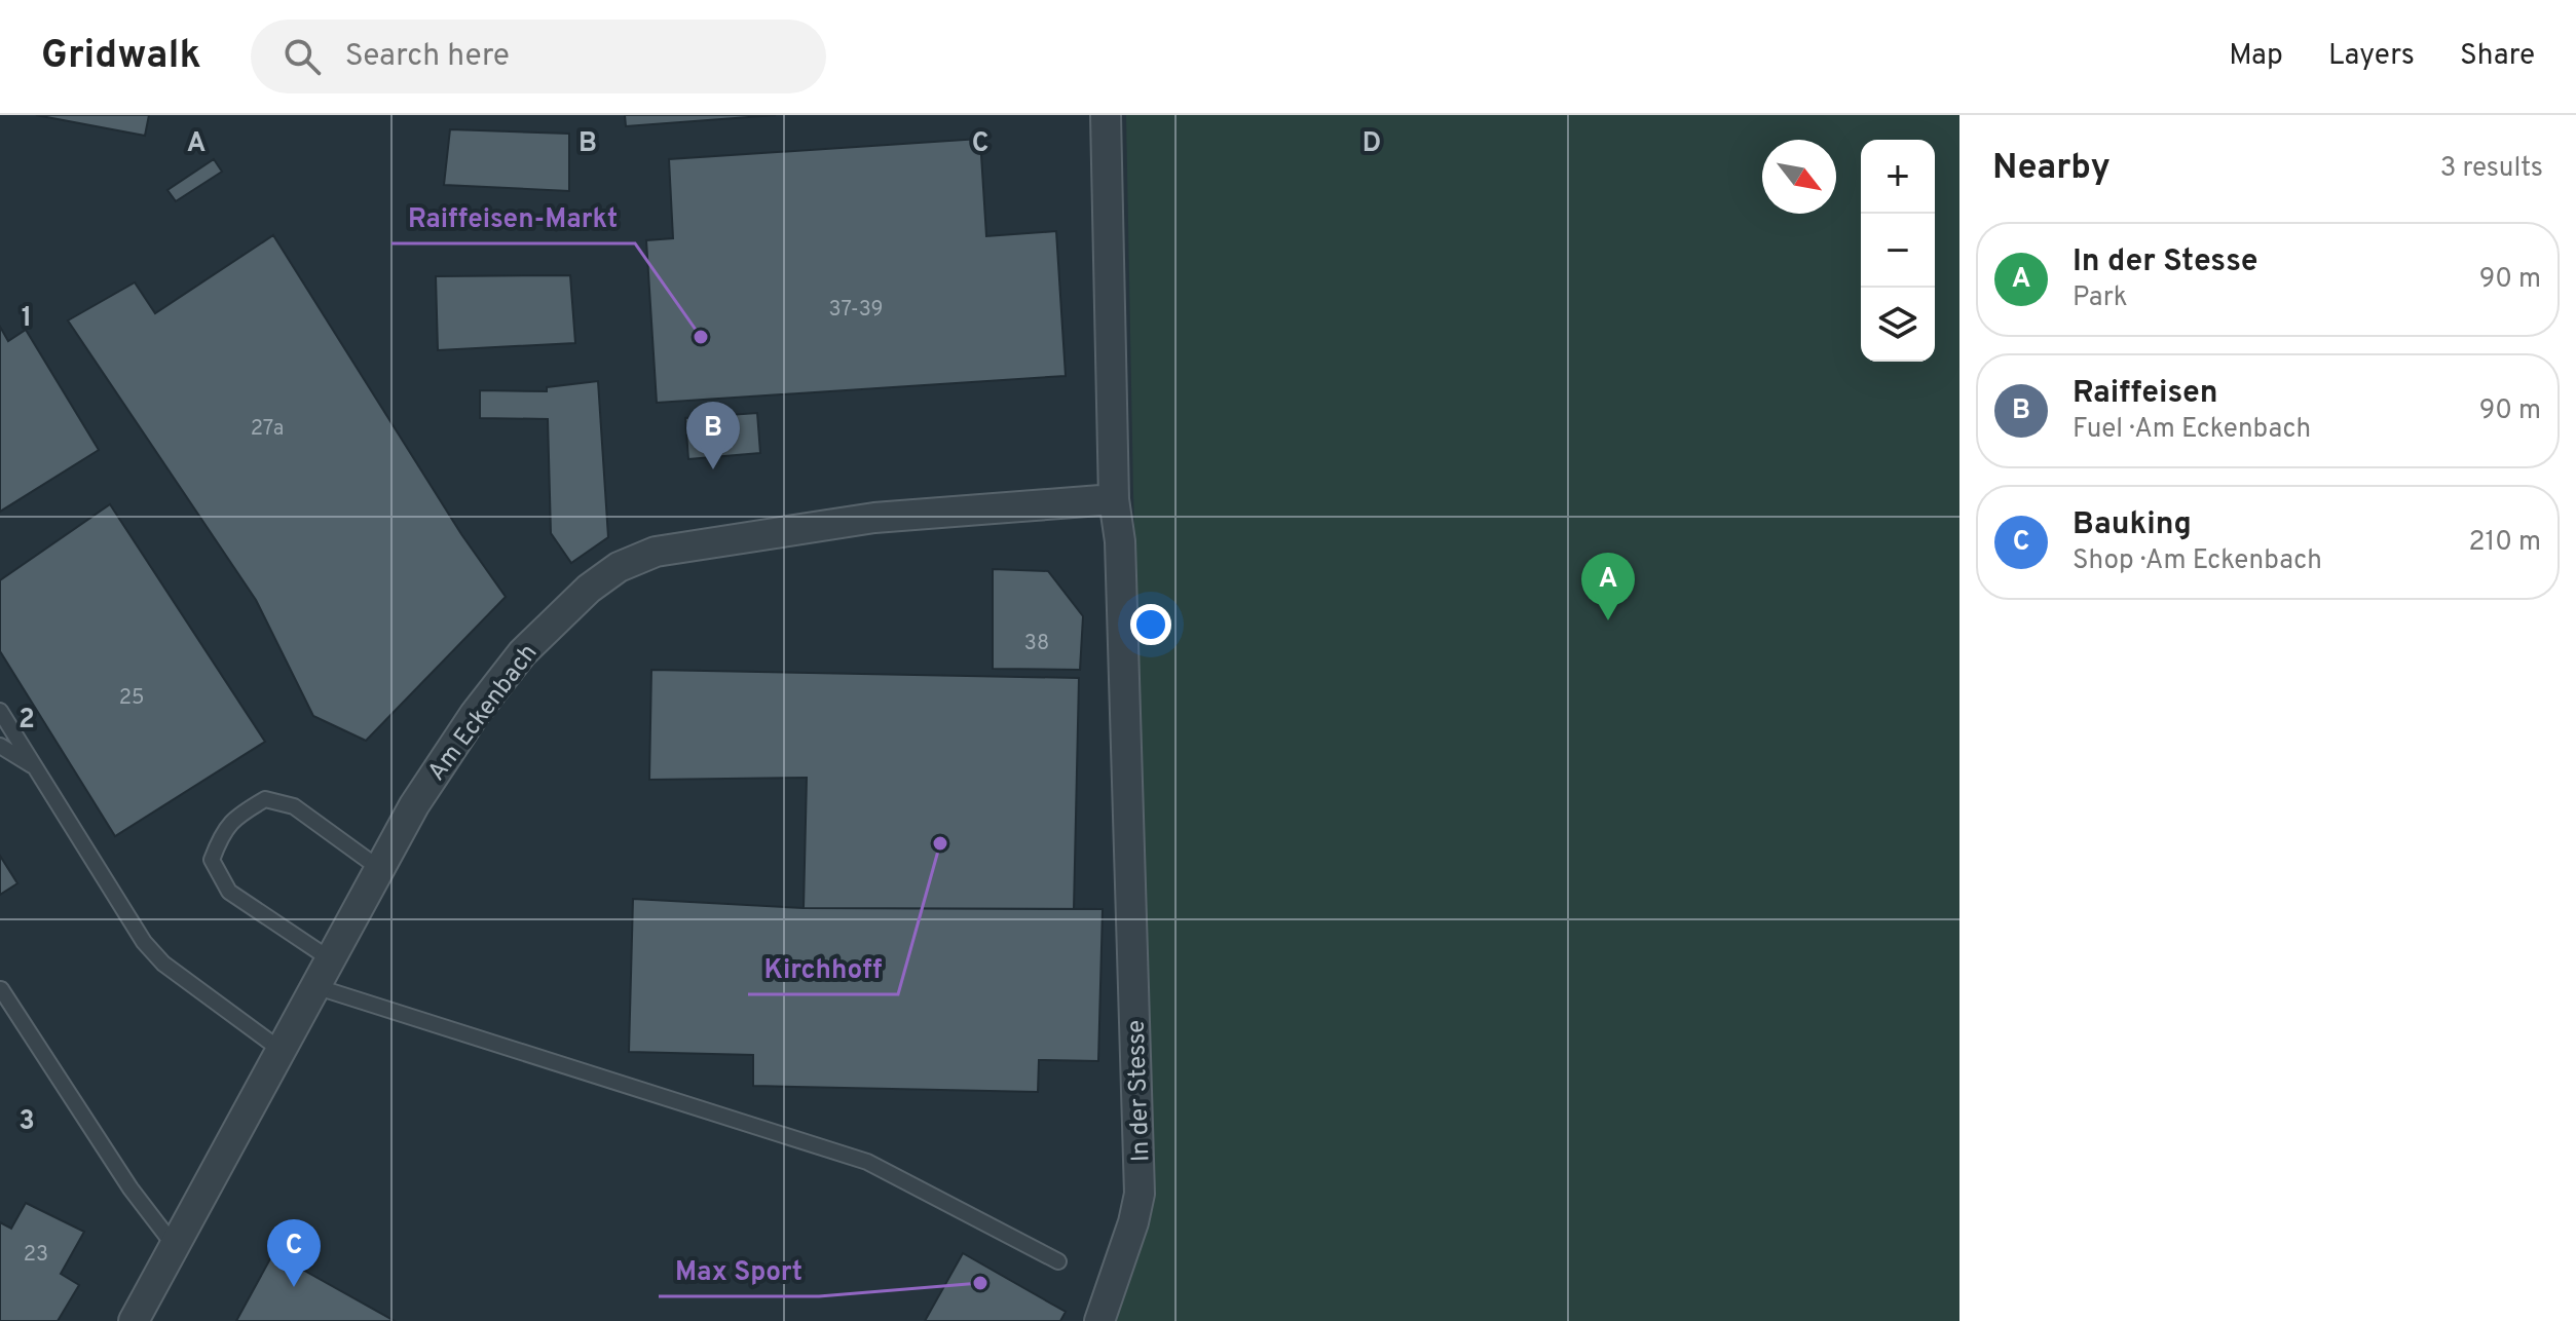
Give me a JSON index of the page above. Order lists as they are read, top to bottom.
{
  "streets": {
    "street": ["Am Eckenbach", "In der Stesse"]
  },
  "crossings": [
    ["Am Eckenbach", "In der Stesse"]
  ],
  "places": ["Raiffeisen-Markt", "Kirchhoff", "Max Sport"],
  "house_numbers": [
    "37-39",
    "27a",
    "38",
    "25",
    "23"
  ],
  "north": "bottom right",
  "page": {
    "header": "Gridwalk",
    "search": "Search here",
    "nav": ["Map", "Layers", "Share"],
    "heading": ["Nearby", "3 results"],
    "map_buttons": ["+", "−"],
    "list": [
      {
        "mark": "A",
        "name": "In der Stesse",
        "note": "Park",
        "value": "90 m"
      },
      {
        "mark": "B",
        "name": "Raiffeisen",
        "note": "Fuel · Am Eckenbach",
        "value": "90 m"
      },
      {
        "mark": "C",
        "name": "Bauking",
        "note": "Shop · Am Eckenbach",
        "value": "210 m"
      }
    ],
    "pins": ["B", "A", "C"]
  },
  "grid": {
    "columns": [
      "A",
      "B",
      "C",
      "D"
    ],
    "rows": ["1", "2", "3"]
  }
}
